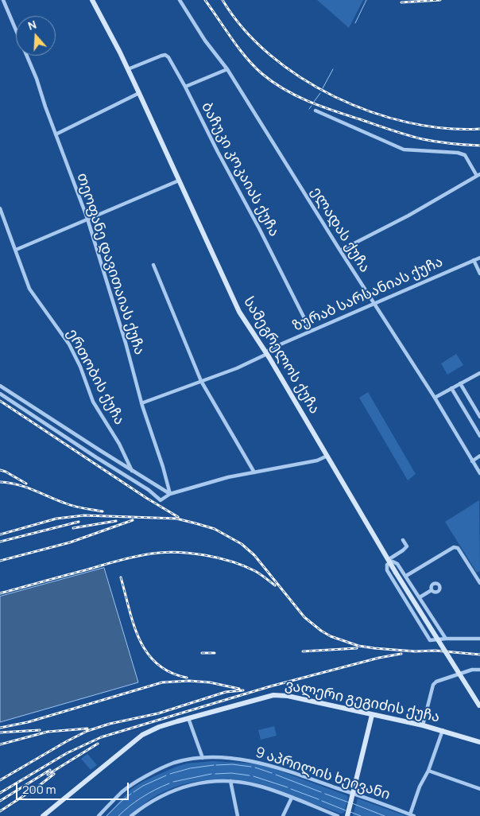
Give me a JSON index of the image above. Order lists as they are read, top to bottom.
{
  "streets": {
    "main road": ["სამეგრელოს ქუჩა", "ვალერი გეგიძის ქუჩა"],
    "street": [
      "ბაჩუკი კოკაიას ქუჩა",
      "ელადას ქუჩა",
      "თეოფანე დავითაიას ქუჩა",
      "ზურაბ სარსანიას ქუჩა",
      "ერთობის ქუჩა",
      "9 აპრილის ხეივანი"
    ]
  },
  "crossings": [
    ["ბაჩუკი კოკაიას ქუჩა", "ზურაბ სარსანიას ქუჩა"],
    ["ბაჩუკი კოკაიას ქუჩა", "სამეგრელოს ქუჩა"],
    ["ელადას ქუჩა", "ზურაბ სარსანიას ქუჩა"],
    ["თეოფანე დავითაიას ქუჩა", "ზურაბ სარსანიას ქუჩა"],
    ["ზურაბ სარსანიას ქუჩა", "სამეგრელოს ქუჩა"]
  ],
  "scale_bar": "200 m",
  "north": "top"
}
